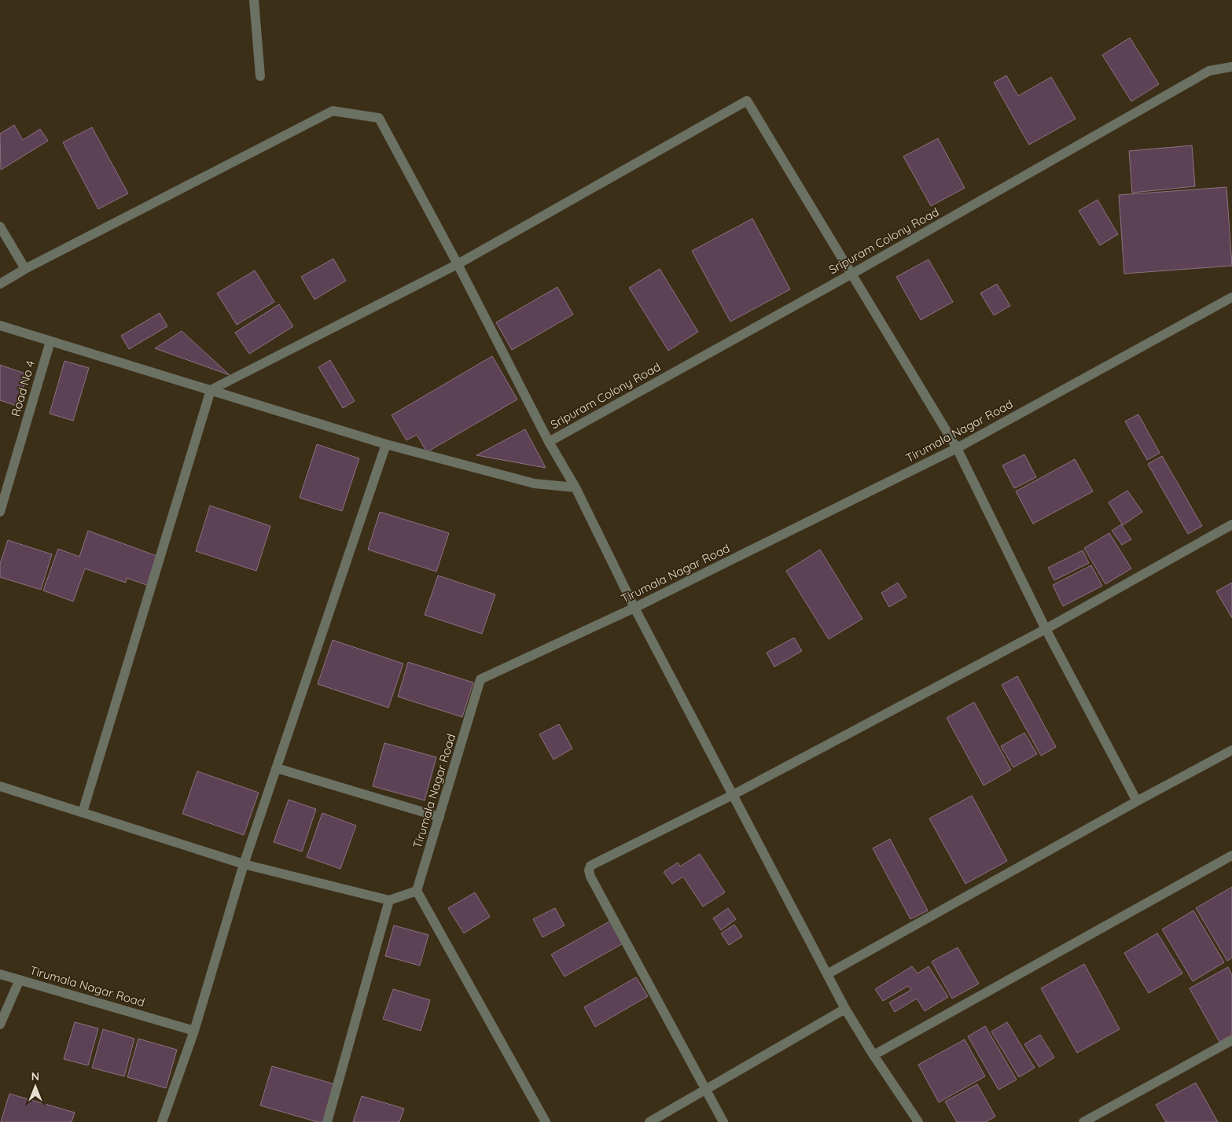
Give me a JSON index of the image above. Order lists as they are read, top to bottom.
{
  "streets": {
    "street": ["Sripuram Colony Road", "Road No 4", "Tirumala Nagar Road"]
  },
  "north": "top"
}
